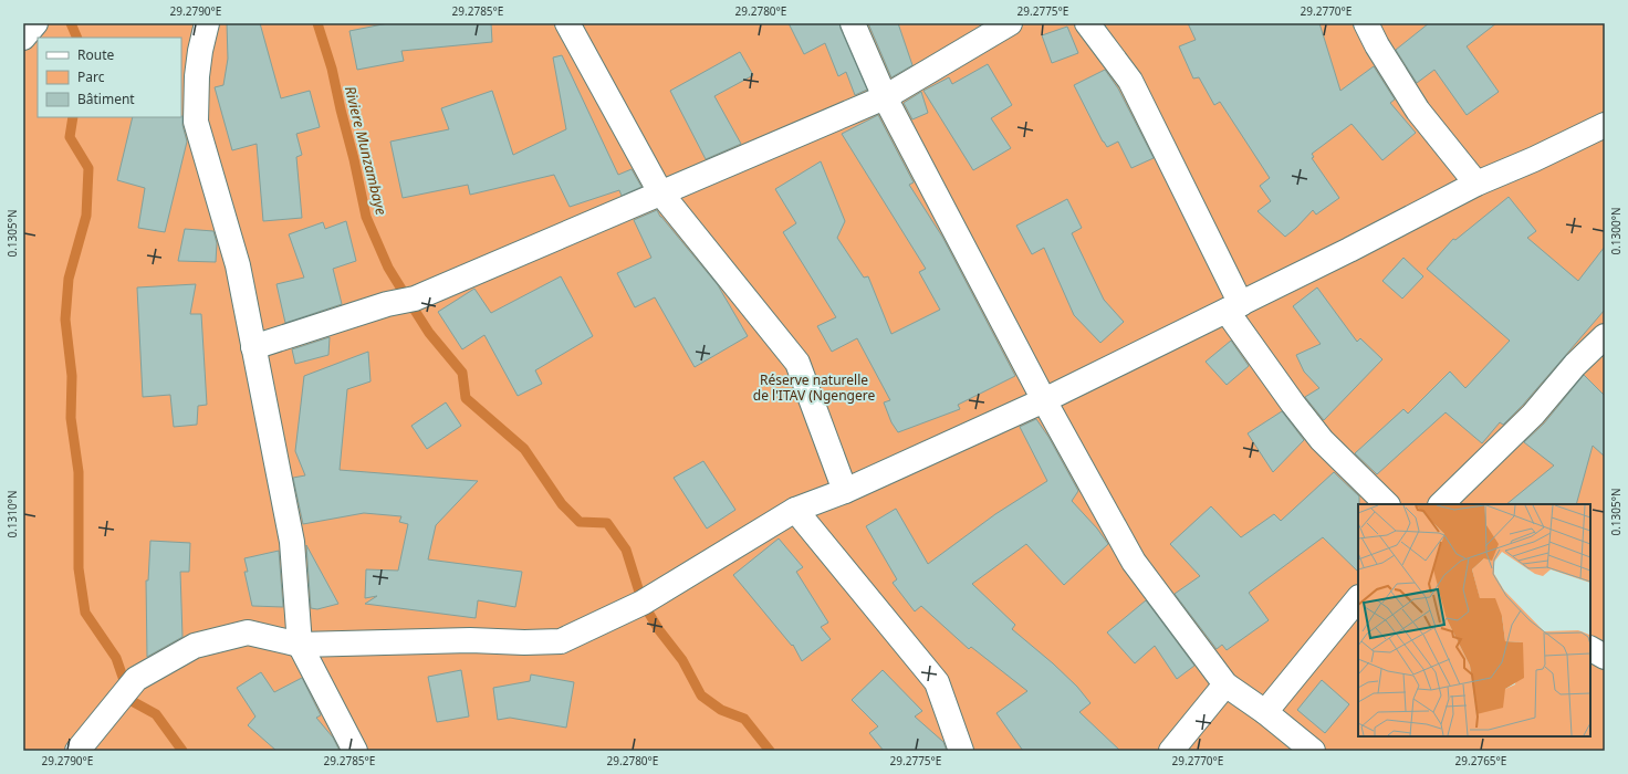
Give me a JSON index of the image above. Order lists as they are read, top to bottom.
{
  "water": ["Riviere Munzambaye"],
  "parks": ["Réserve naturelle de l'ITAV (Ngengere"],
  "legend": ["Route", "Parc", "Bâtiment"],
  "coordinates": [
    "29.2790°E",
    "29.2785°E",
    "29.2780°E",
    "29.2775°E",
    "29.2770°E",
    "0.1300°N",
    "0.1305°N",
    "0.1310°N",
    "29.2765°E"
  ]
}
